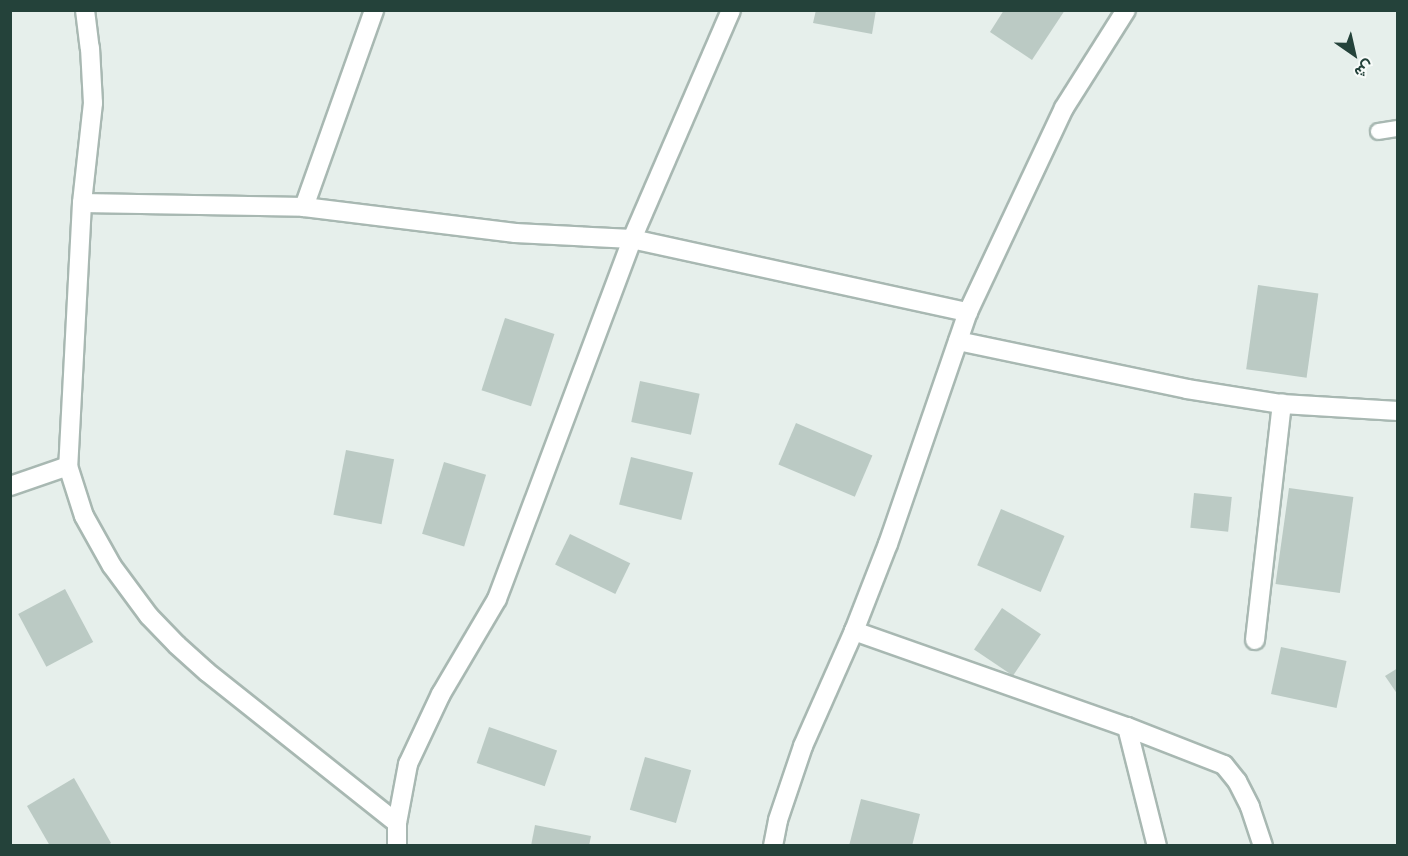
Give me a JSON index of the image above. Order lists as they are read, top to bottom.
{
  "north": "bottom right"
}
